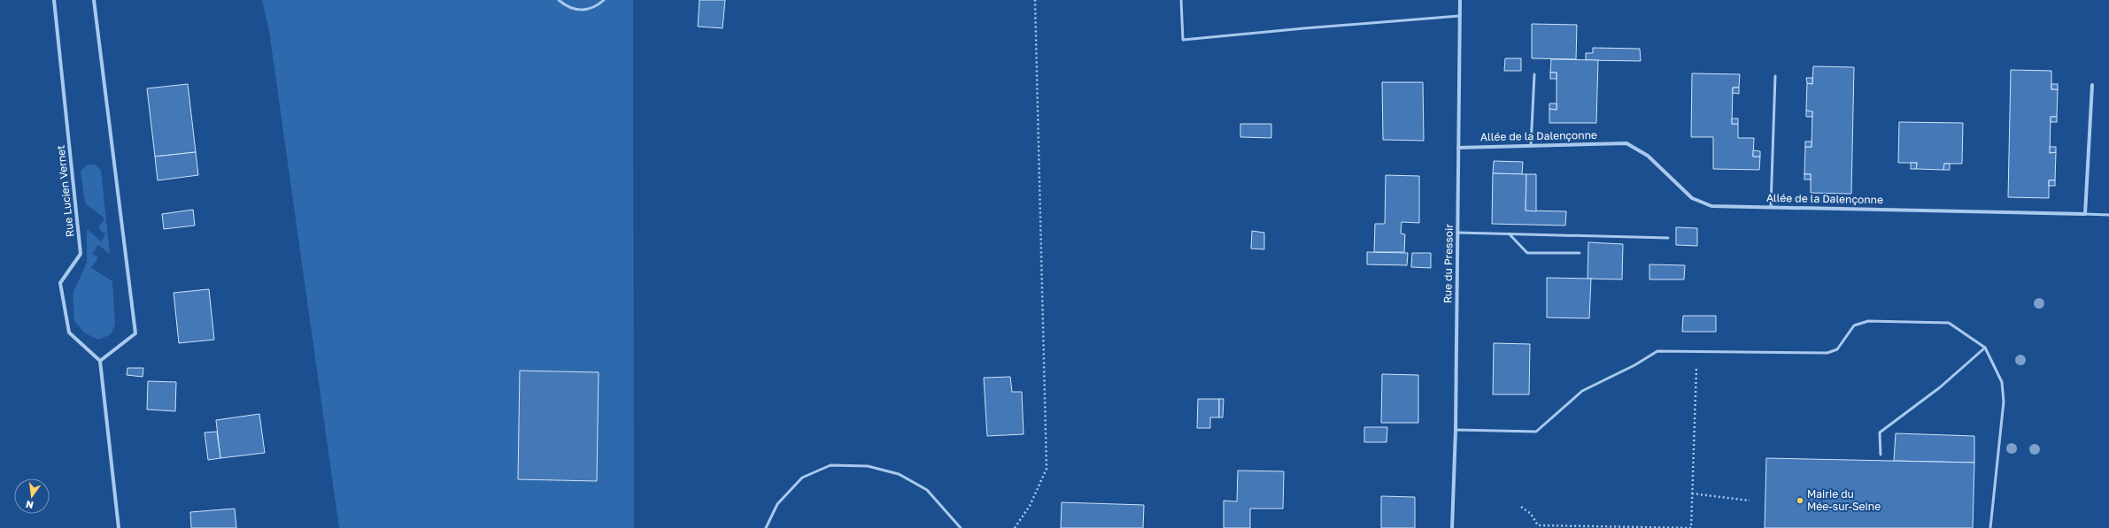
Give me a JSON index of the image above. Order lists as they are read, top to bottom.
{
  "streets": {
    "street": ["Allée de la Dalençonne", "Rue Lucien Vernet", "Rue du Pressoir"]
  },
  "crossings": [
    ["Allée de la Dalençonne", "Rue du Pressoir"]
  ],
  "places": ["Mairie du Mée-sur-Seine"],
  "north": "bottom"
}
